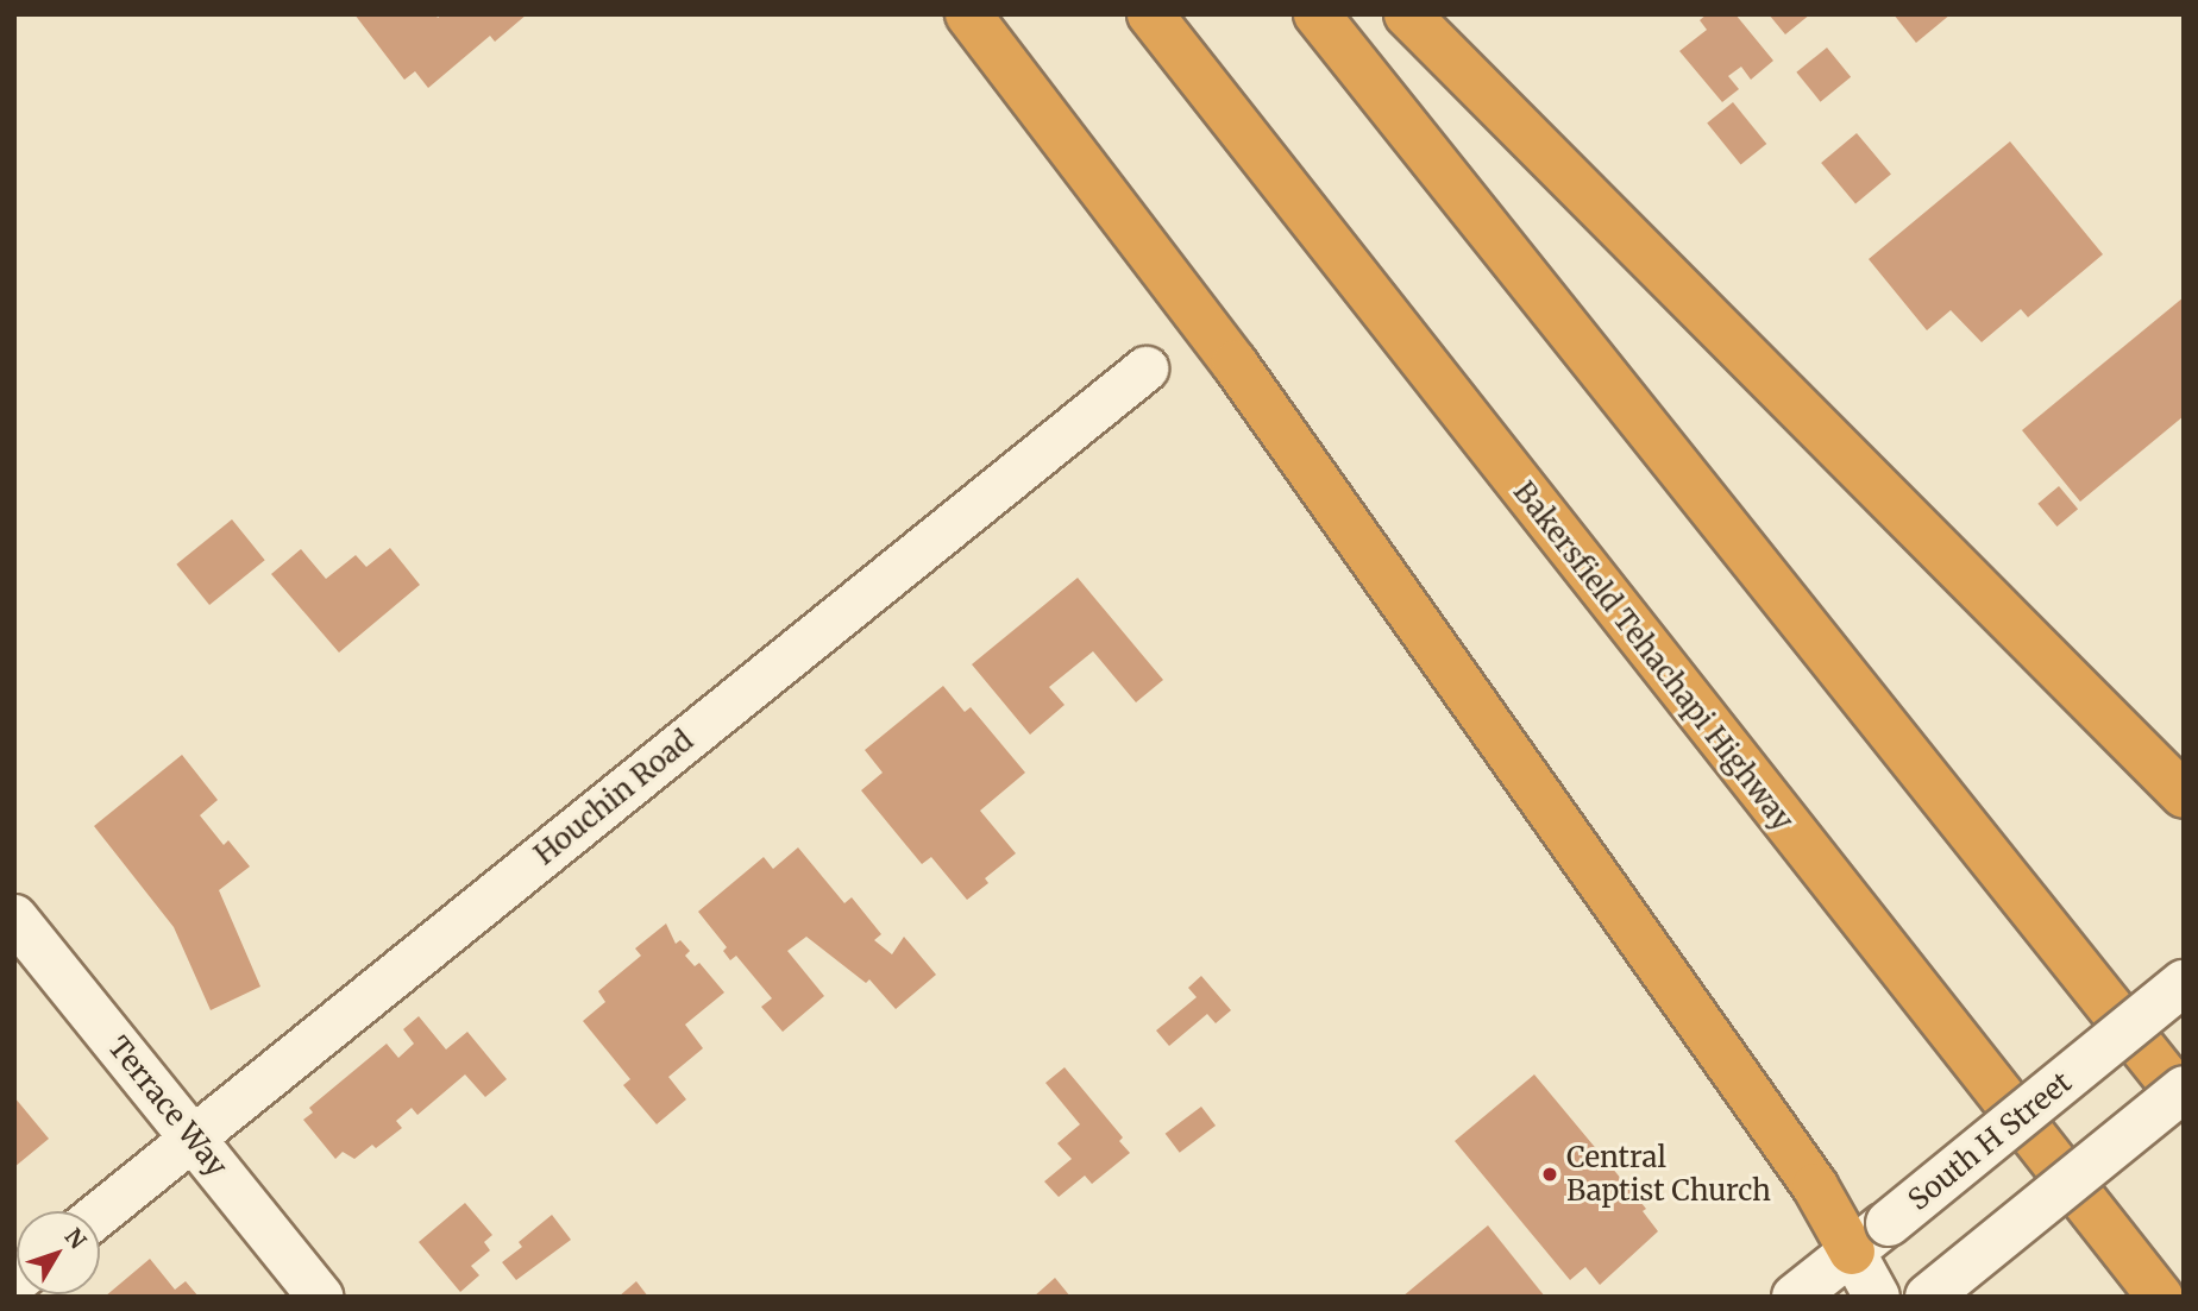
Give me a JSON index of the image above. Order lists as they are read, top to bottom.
{
  "streets": {
    "highway": ["Bakersfield Tehachapi Highway"],
    "street": ["Houchin Road", "Terrace Way", "South H Street"]
  },
  "crossings": [
    ["Houchin Road", "Terrace Way"]
  ],
  "places": ["Central Baptist Church"],
  "north": "top right"
}
